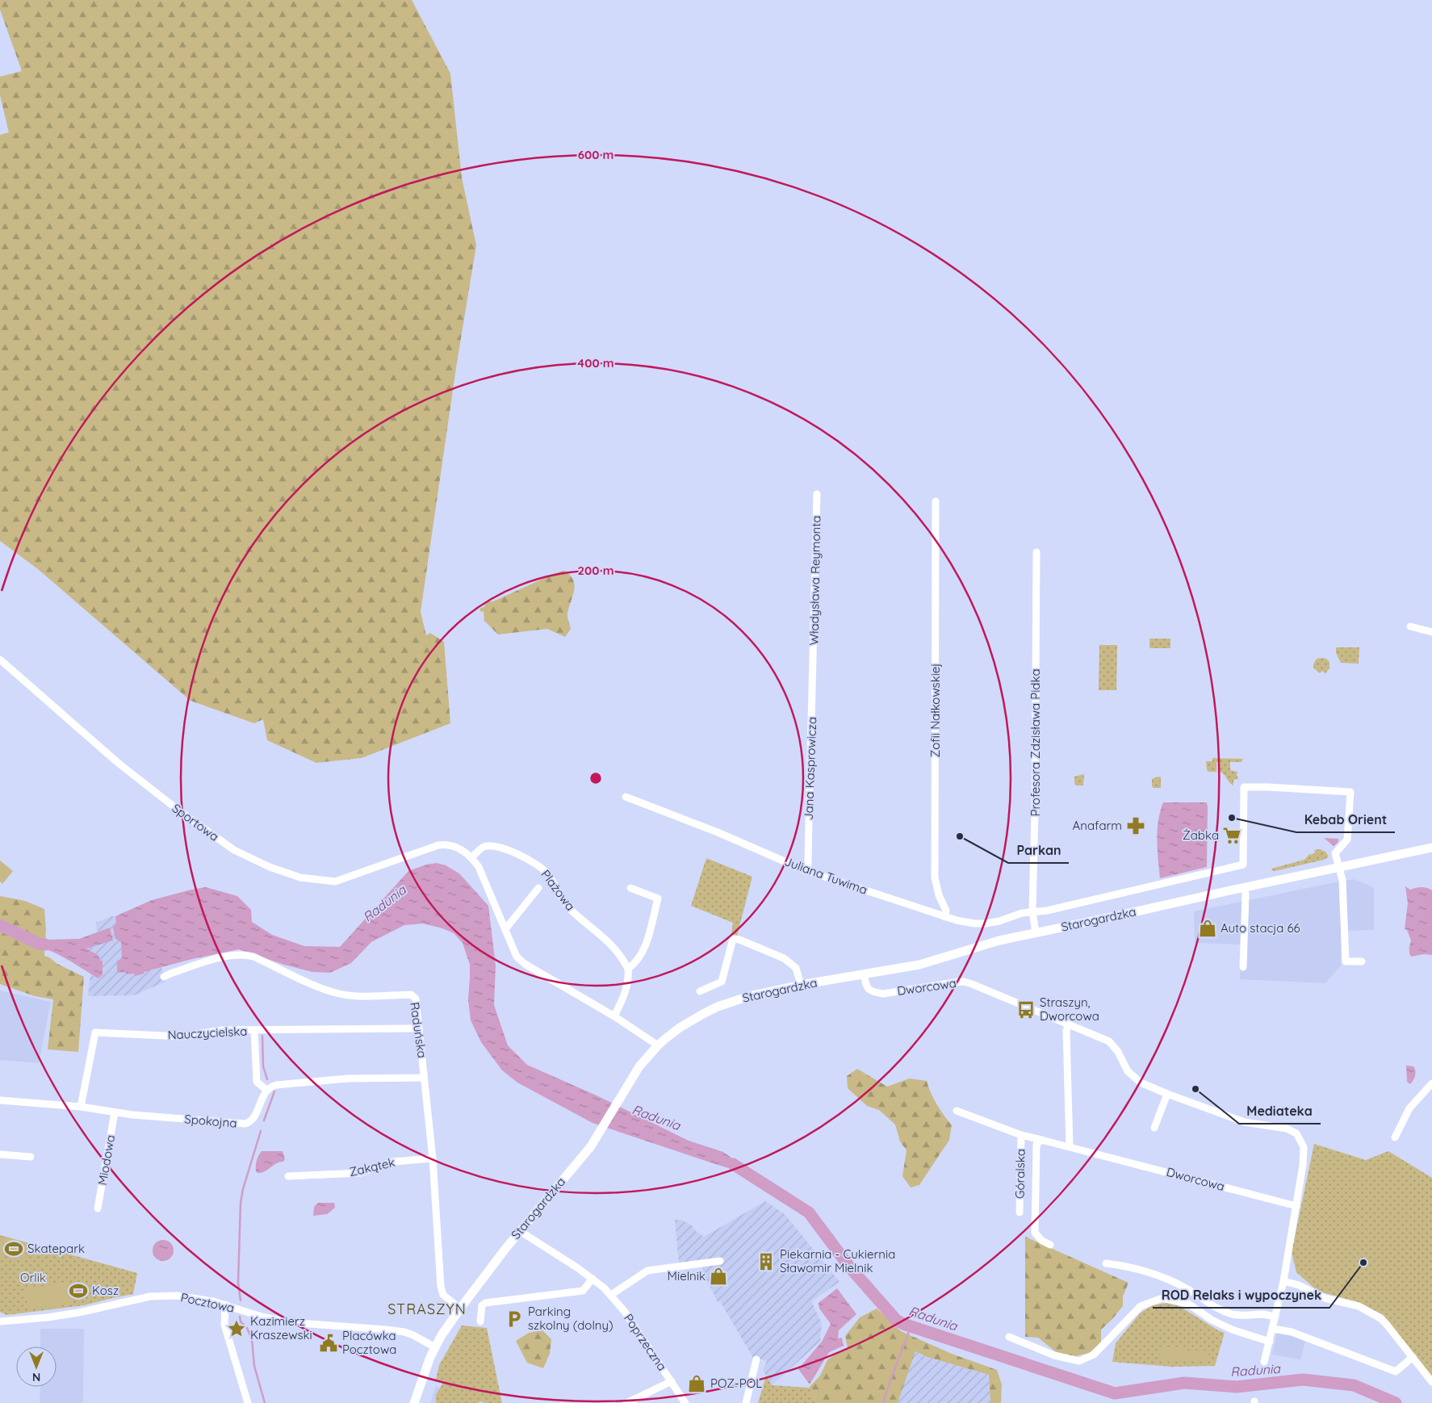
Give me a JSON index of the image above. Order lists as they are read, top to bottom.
{
  "streets": {
    "main road": ["Starogardzka"],
    "street": [
      "Władysława Reymonta",
      "Zofii Nałkowskiej",
      "Profesora Zdzisława Pidka",
      "Jana Kasprowicza",
      "Sportowa",
      "Juliana Tuwima",
      "Plażowa",
      "Dworcowa",
      "Raduńska",
      "Nauczycielska",
      "Spokojna",
      "Miodowa",
      "Zakątek",
      "Góralska",
      "Pocztowa",
      "Poprzeczna"
    ]
  },
  "crossings": [
    ["Władysława Reymonta", "Jana Kasprowicza"],
    ["Zofii Nałkowskiej", "Juliana Tuwima"],
    ["Profesora Zdzisława Pidka", "Juliana Tuwima"],
    ["Profesora Zdzisława Pidka", "Starogardzka"],
    ["Jana Kasprowicza", "Juliana Tuwima"],
    ["Sportowa", "Plażowa"],
    ["Juliana Tuwima", "Starogardzka"],
    ["Starogardzka", "Dworcowa"],
    ["Starogardzka", "Raduńska"],
    ["Starogardzka", "Pocztowa"],
    ["Starogardzka", "Poprzeczna"],
    ["Dworcowa", "Góralska"],
    ["Raduńska", "Nauczycielska"],
    ["Raduńska", "Zakątek"],
    ["Nauczycielska", "Spokojna"],
    ["Spokojna", "Miodowa"]
  ],
  "districts": ["STRASZYN"],
  "water": ["Radunia"],
  "parks": ["Orlik"],
  "places": {
    "other": [
      "Kebab Orient",
      "Parkan",
      "Mediateka",
      "ROD Relaks i wypoczynek"
    ],
    "pharmacy": ["Anafarm"],
    "supermarket": ["Żabka"],
    "shop": ["Auto stacja 66", "Mielnik", "POZ-POL"],
    "bus stop": ["Straszyn, Dworcowa"],
    "sports": ["Skatepark", "Kosz"],
    "building": ["Piekarnia - Cukiernia Sławomir Mielnik"],
    "parking": ["Parking szkolny (dolny)"],
    "place": ["Kazimierz Kraszewski"],
    "public building": ["Placówka Pocztowa"]
  },
  "north": "bottom",
  "rings": ["600 m", "400 m", "200 m"]
}
